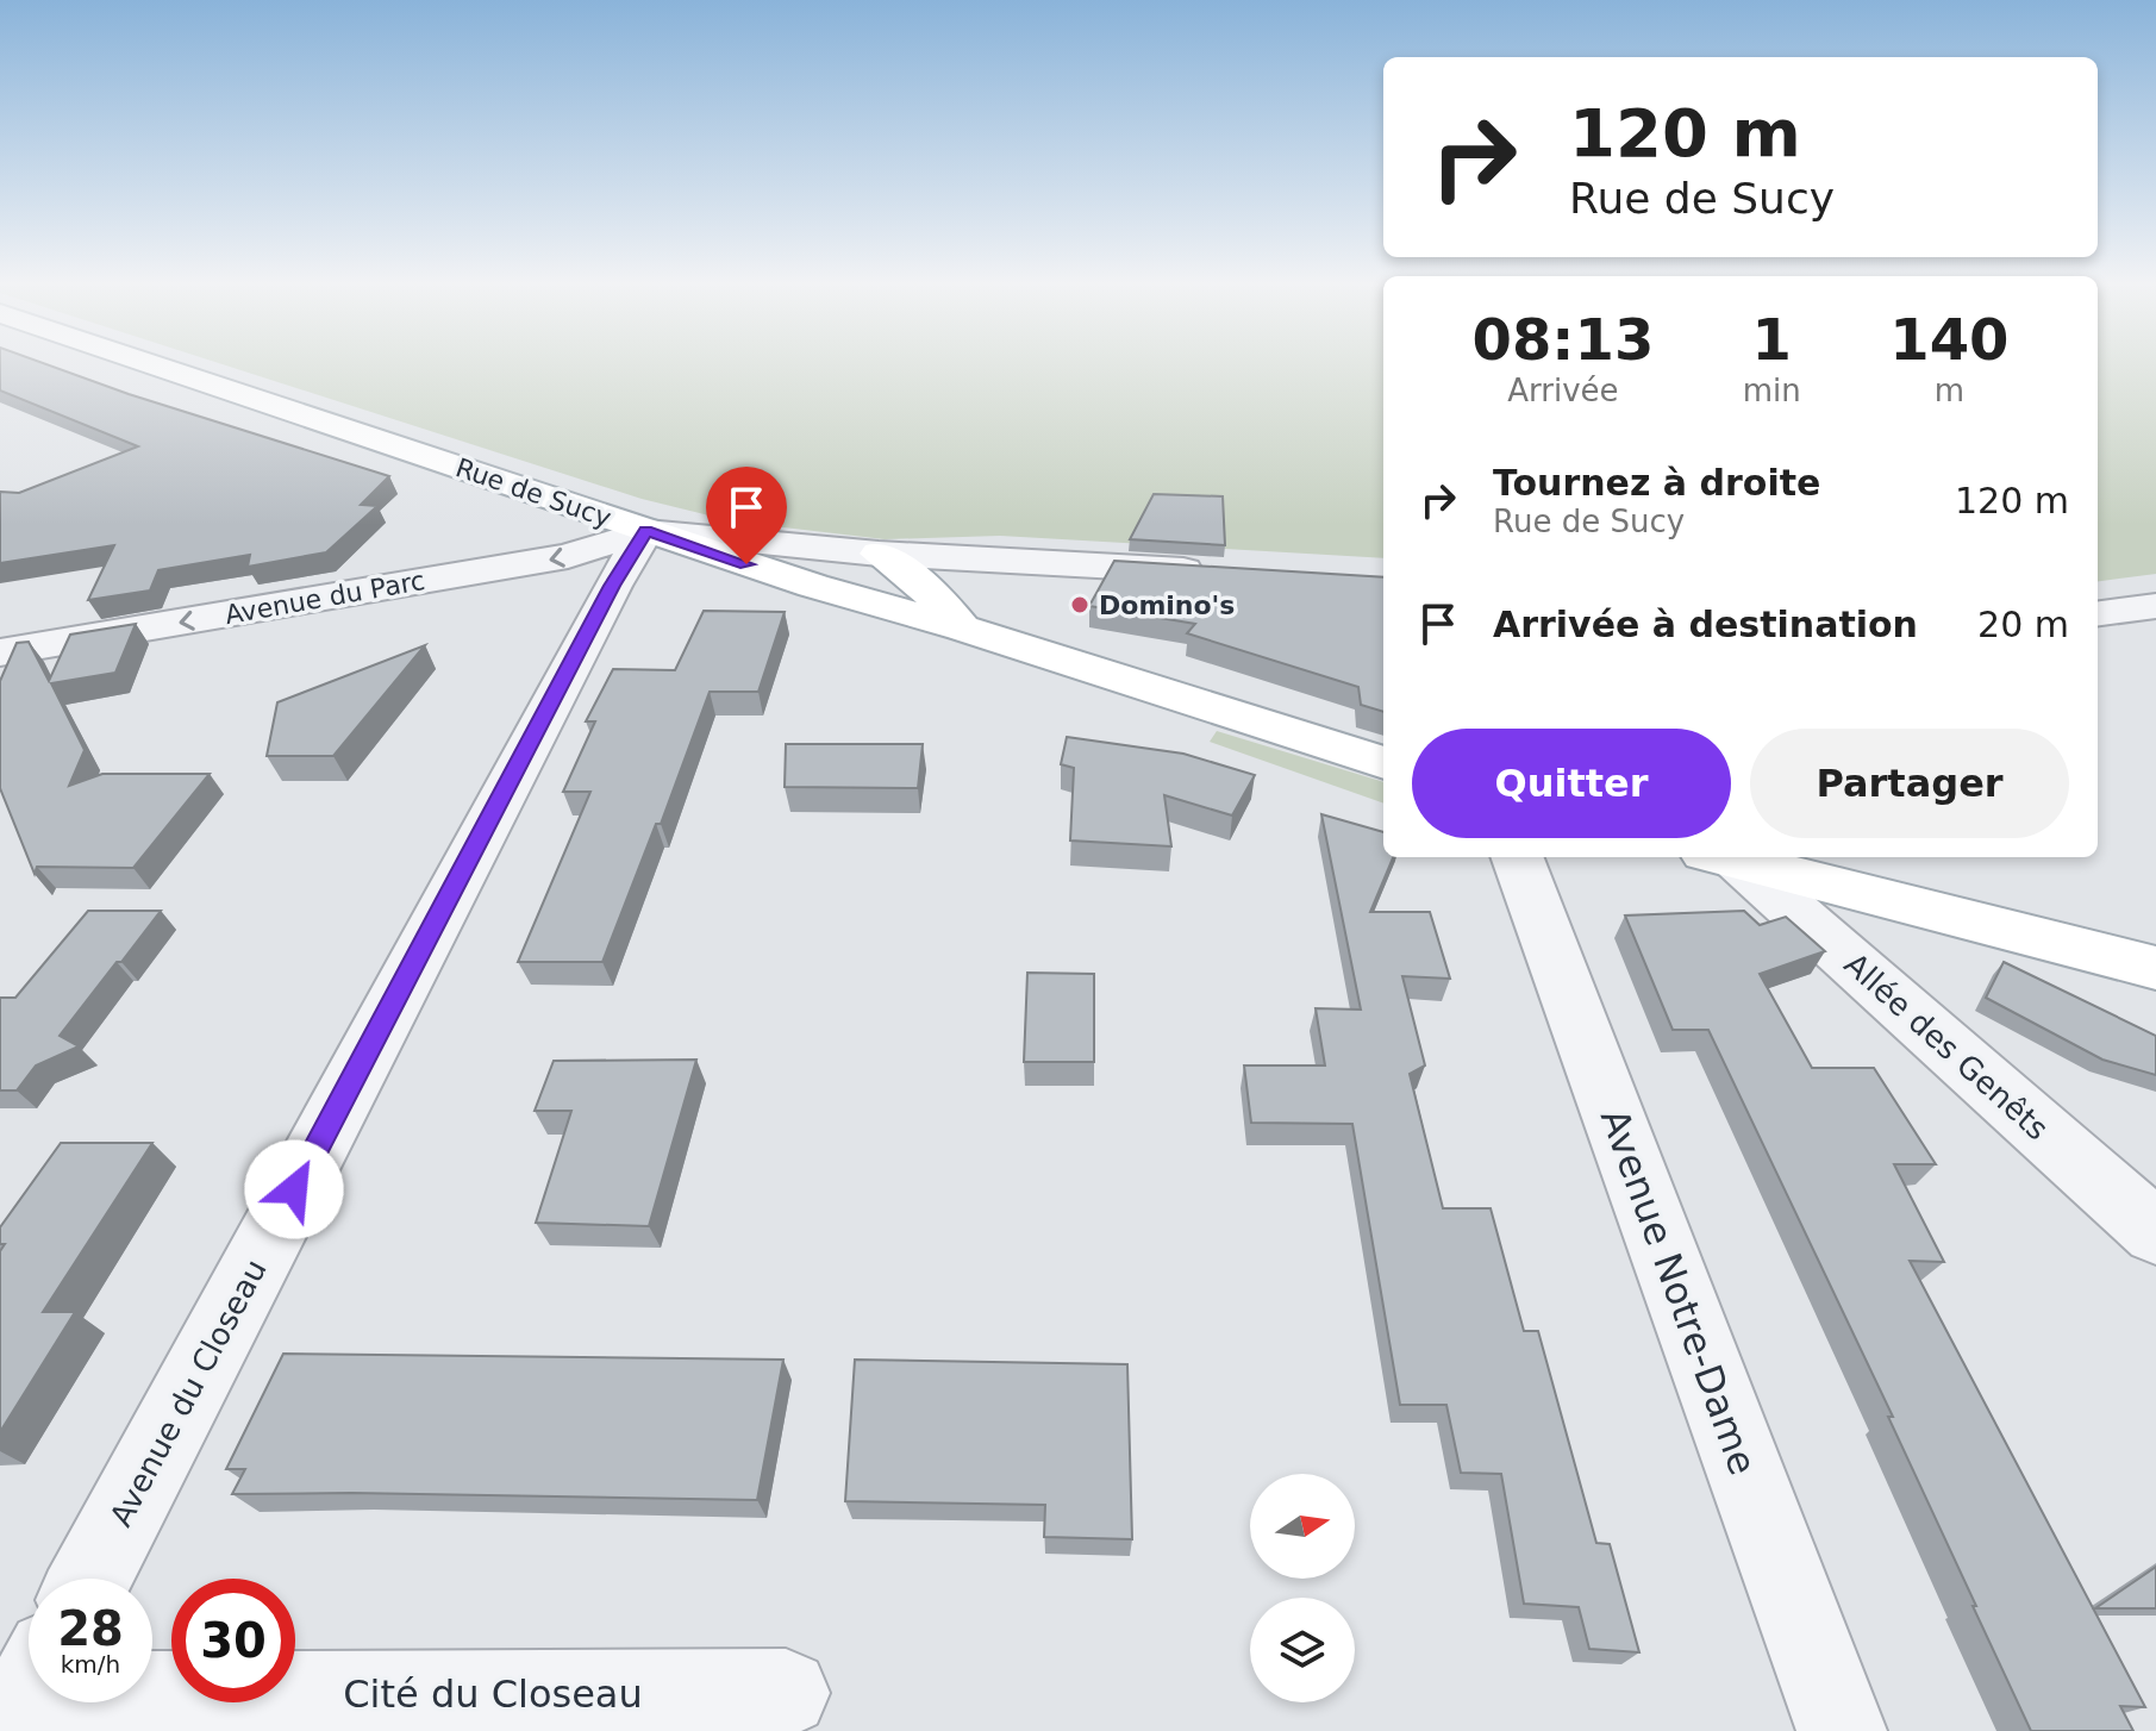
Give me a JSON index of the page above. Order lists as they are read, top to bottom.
{
  "streets": {
    "main road": ["Rue de Sucy"],
    "street": [
      "Avenue du Parc",
      "Allée des Genêts",
      "Avenue Notre-Dame",
      "Avenue du Closeau",
      "Cité du Closeau"
    ]
  },
  "crossings": [
    ["Rue de Sucy", "Avenue du Parc"],
    ["Rue de Sucy", "Avenue du Closeau"],
    ["Avenue du Parc", "Avenue du Closeau"]
  ],
  "one_way": ["Avenue du Parc"],
  "places": ["Domino's"],
  "north": "right",
  "page": {
    "turn": ["120 m", "Rue de Sucy"],
    "eta": [
      "08:13",
      "Arrivée",
      "1",
      "min",
      "140",
      "m"
    ],
    "list": [
      {
        "name": "Tournez à droite",
        "note": "Rue de Sucy",
        "value": "120 m"
      },
      {
        "name": "Arrivée à destination",
        "value": "20 m"
      }
    ],
    "buttons": ["Quitter", "Partager"],
    "speed": "28 km/h",
    "limit": "30"
  }
}
